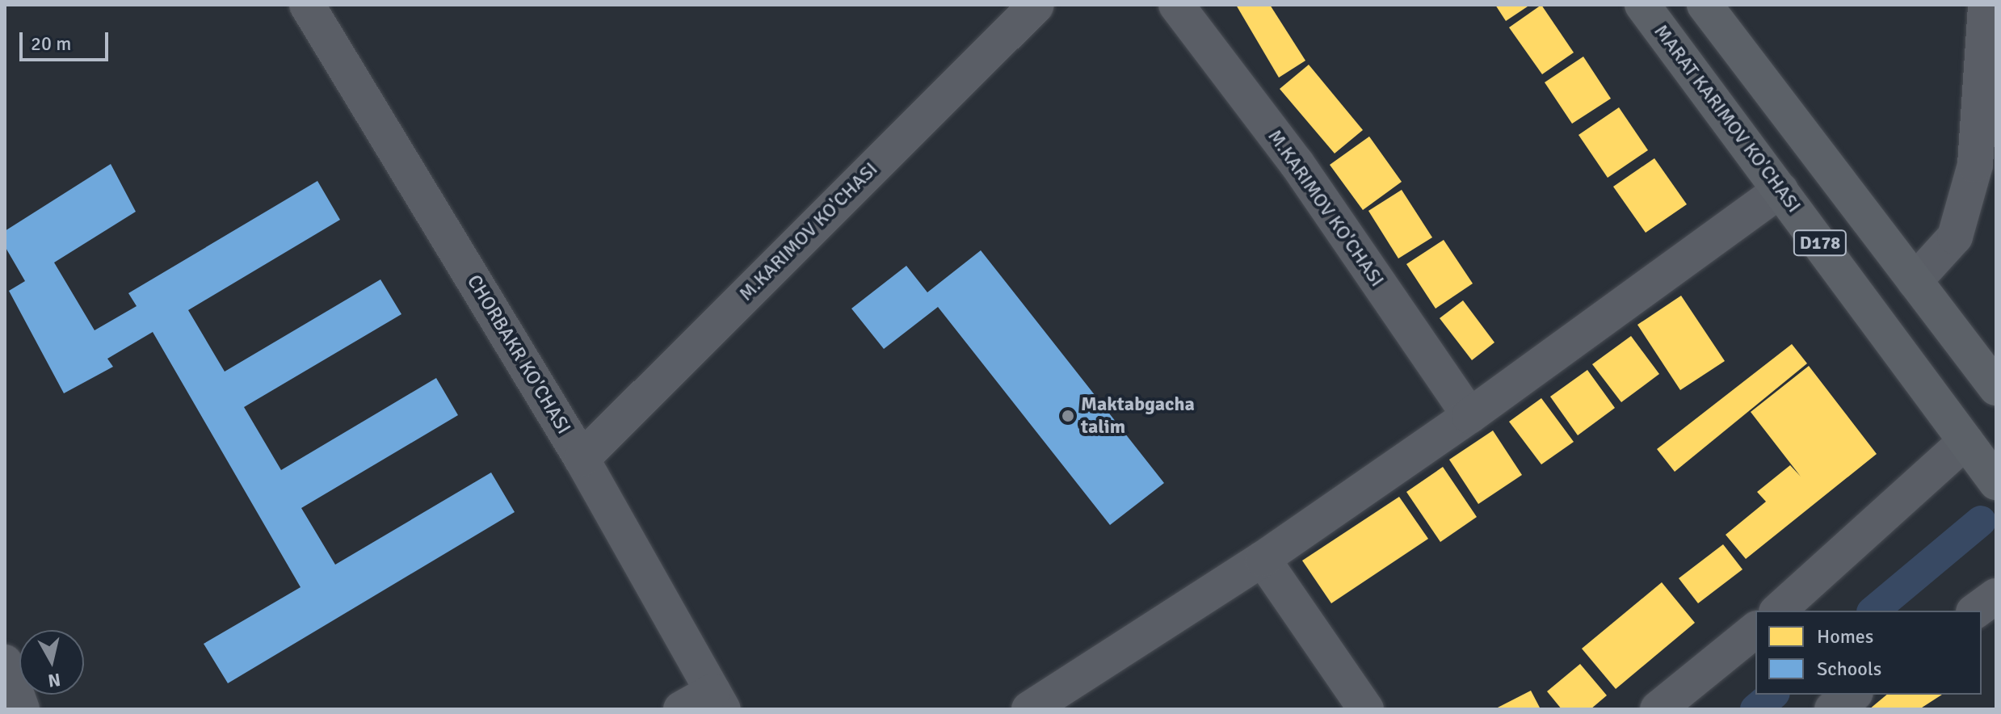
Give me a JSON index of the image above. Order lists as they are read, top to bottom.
{
  "streets": {
    "main road": ["MARAT KARIMOV KO'CHASI", "D178"],
    "street": ["M.KARIMOV KO'CHASI", "CHORBAKR KO'CHASI"]
  },
  "crossings": [
    ["M.KARIMOV KO'CHASI", "CHORBAKR KO'CHASI"]
  ],
  "places": ["Maktabgacha talim"],
  "legend": ["Homes", "Schools"],
  "scale_bar": "20 m",
  "north": "bottom"
}
